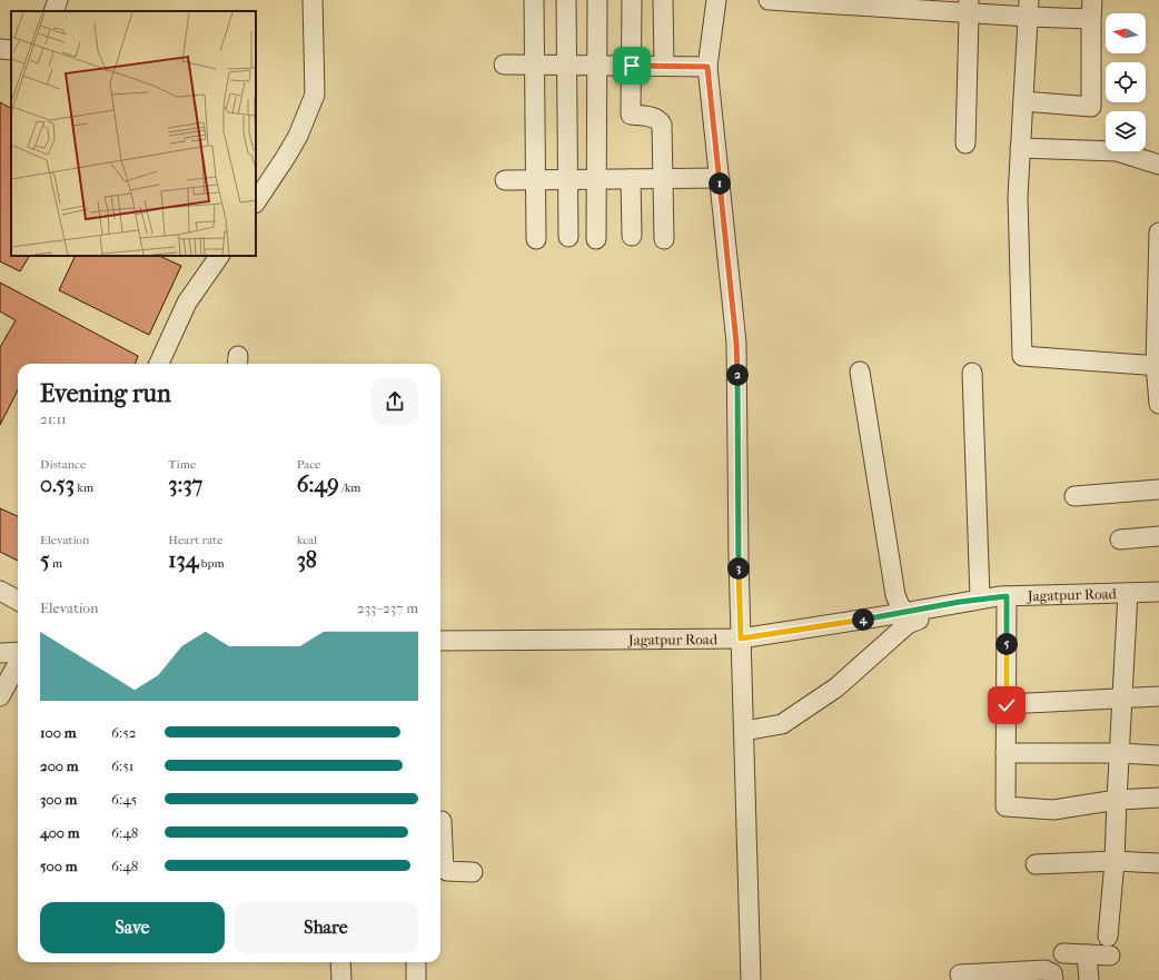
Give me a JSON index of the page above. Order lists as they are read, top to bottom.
{
  "streets": {
    "street": ["Jagatpur Road"]
  },
  "north": "left",
  "page": {
    "pins": [
      "1",
      "2",
      "3",
      "4",
      "5"
    ],
    "heading": ["Evening run", "21:11"],
    "stats": [
      ["Distance", "0.53 km"],
      ["Time", "3:37"],
      ["Pace", "6:49 /km"],
      ["Elevation", "5 m"],
      ["Heart rate", "134 bpm"],
      ["kcal", "38"]
    ],
    "chart": ["Elevation", "233–237 m"],
    "list": [
      {
        "name": "100 m",
        "note": "6:52"
      },
      {
        "name": "200 m",
        "note": "6:51"
      },
      {
        "name": "300 m",
        "note": "6:45"
      },
      {
        "name": "400 m",
        "note": "6:48"
      },
      {
        "name": "500 m",
        "note": "6:48"
      }
    ],
    "buttons": ["Save", "Share"]
  }
}
